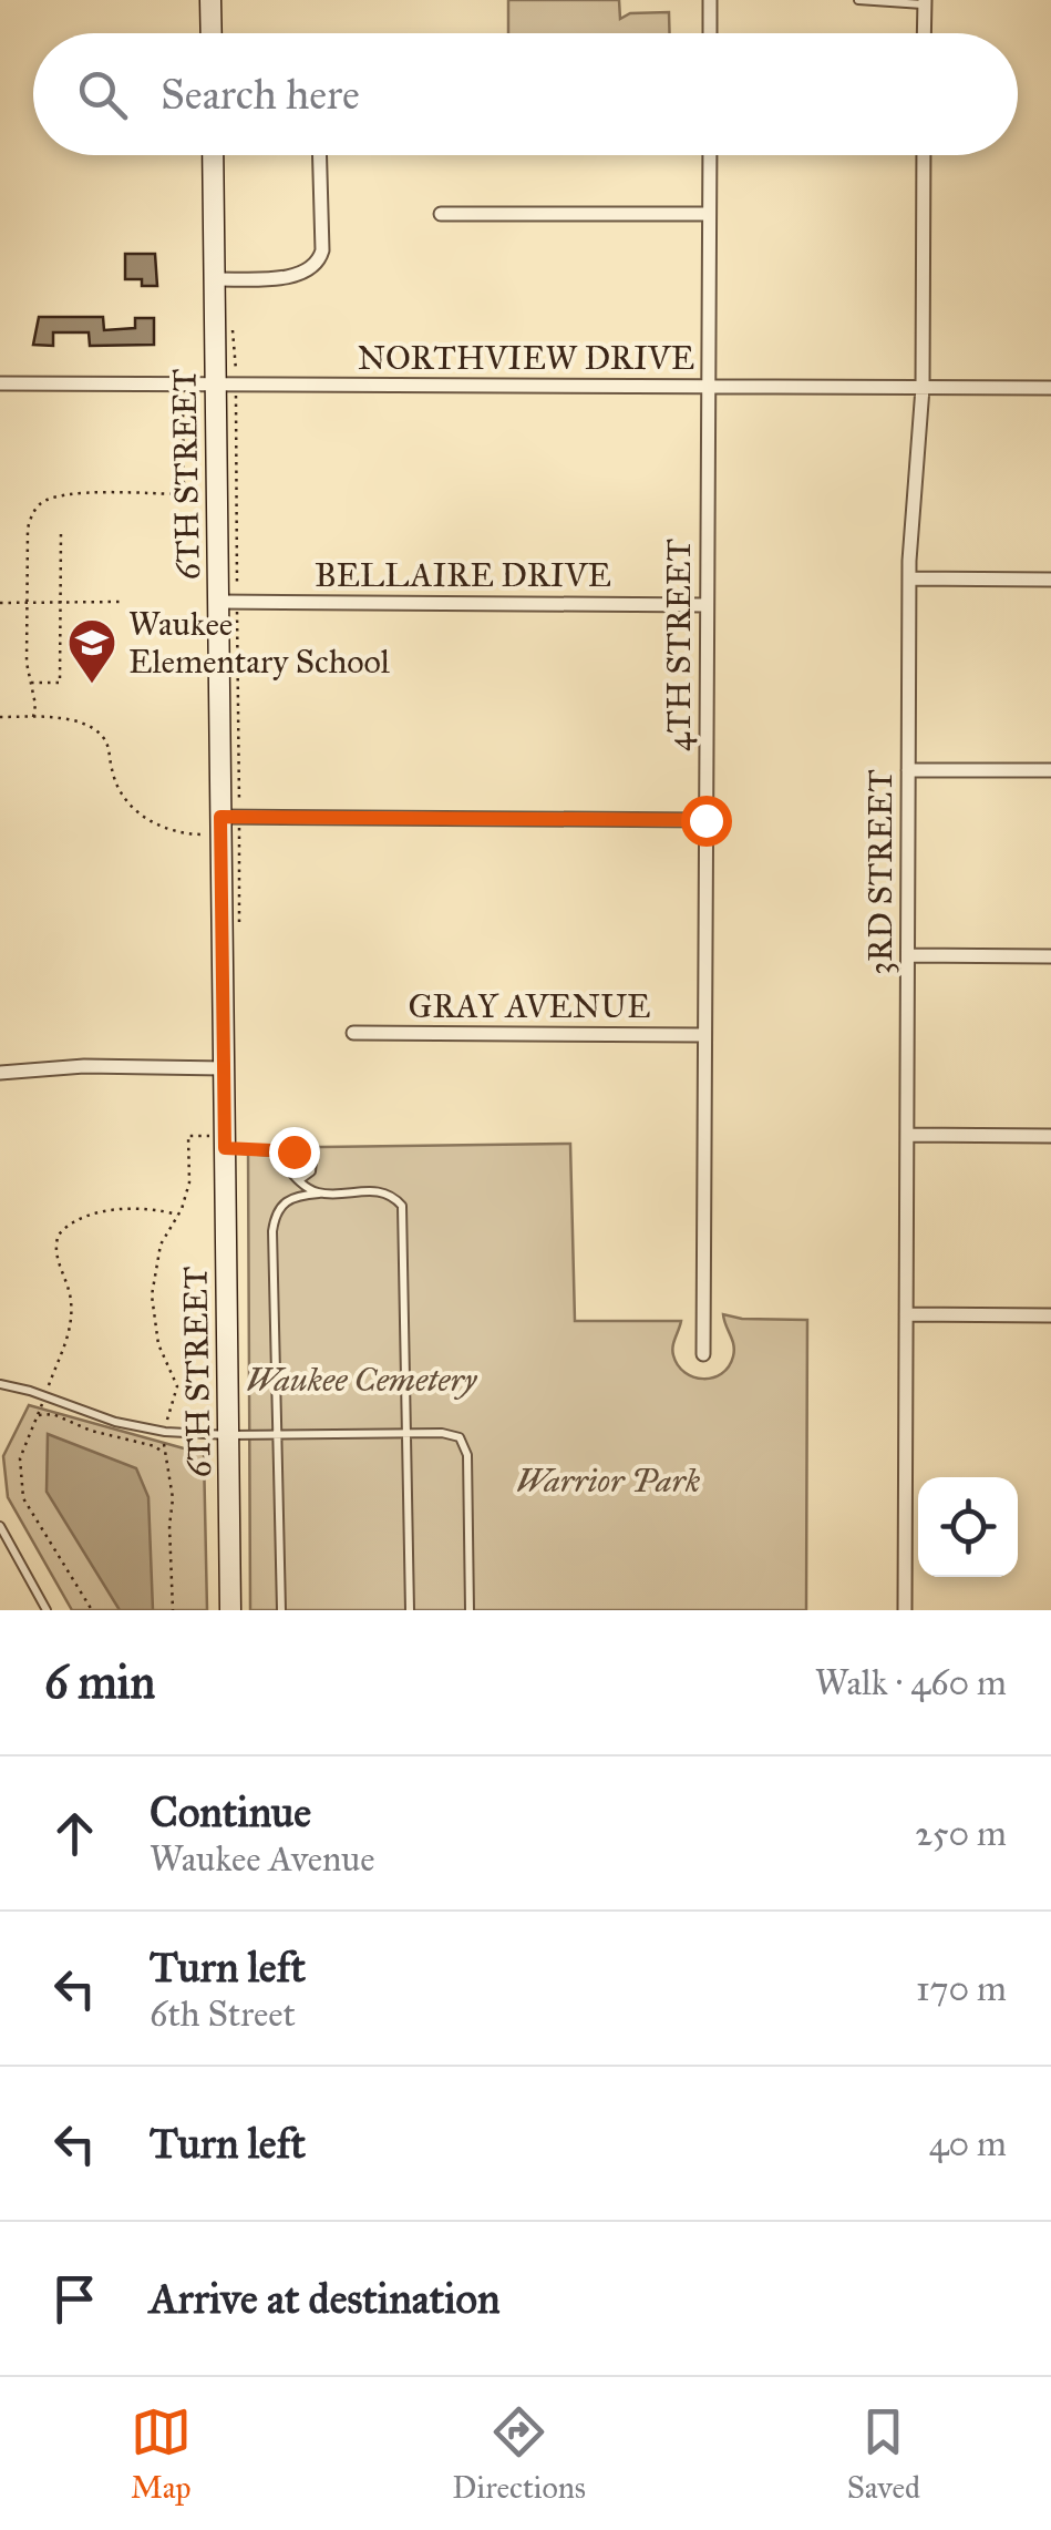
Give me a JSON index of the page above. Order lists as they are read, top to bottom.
{
  "streets": {
    "main road": ["6TH STREET"],
    "street": [
      "NORTHVIEW DRIVE",
      "BELLAIRE DRIVE",
      "4TH STREET",
      "3RD STREET",
      "GRAY AVENUE"
    ]
  },
  "crossings": [
    ["NORTHVIEW DRIVE", "6TH STREET"],
    ["NORTHVIEW DRIVE", "4TH STREET"],
    ["NORTHVIEW DRIVE", "3RD STREET"],
    ["6TH STREET", "BELLAIRE DRIVE"],
    ["BELLAIRE DRIVE", "4TH STREET"],
    ["4TH STREET", "GRAY AVENUE"]
  ],
  "parks": ["Waukee Cemetery", "Warrior Park"],
  "places": {
    "school or university": ["Waukee Elementary School"]
  },
  "page": {
    "search": "Search here",
    "heading": ["6 min", "Walk · 460 m"],
    "list": [
      ["Continue", "Waukee Avenue", "250 m"],
      ["Turn left", "6th Street", "170 m"],
      ["Turn left", "40 m"],
      "Arrive at destination"
    ],
    "nav": ["Map", "Directions", "Saved"]
  }
}
